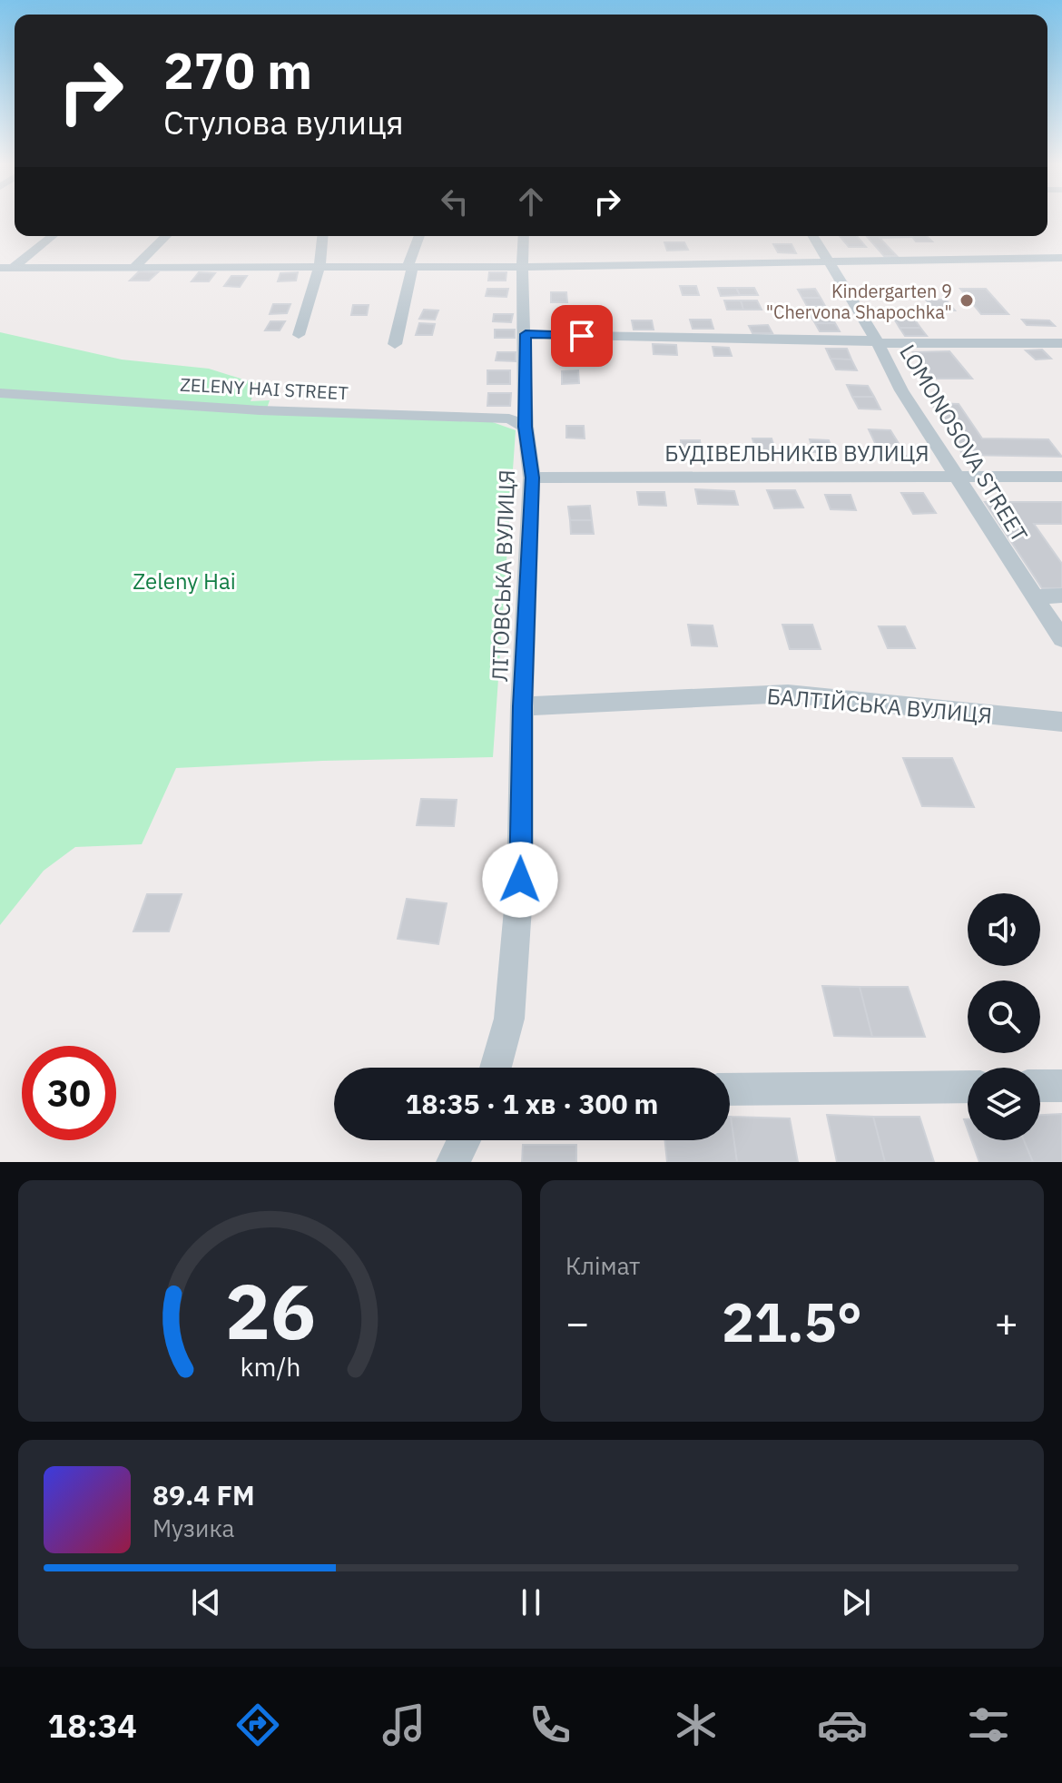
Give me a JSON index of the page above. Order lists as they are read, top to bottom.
{
  "streets": {
    "street": [
      "ZELENY HAI STREET",
      "LOMONOSOVA STREET",
      "БУДІВЕЛЬНИКІВ ВУЛИЦЯ",
      "ЛІТОВСЬКА ВУЛИЦЯ",
      "БАЛТІЙСЬКА ВУЛИЦЯ"
    ]
  },
  "crossings": [
    ["ZELENY HAI STREET", "ЛІТОВСЬКА ВУЛИЦЯ"],
    ["LOMONOSOVA STREET", "БУДІВЕЛЬНИКІВ ВУЛИЦЯ"],
    ["БУДІВЕЛЬНИКІВ ВУЛИЦЯ", "ЛІТОВСЬКА ВУЛИЦЯ"],
    ["ЛІТОВСЬКА ВУЛИЦЯ", "БАЛТІЙСЬКА ВУЛИЦЯ"]
  ],
  "parks": ["Zeleny Hai"],
  "places": ["Kindergarten 9 \"Chervona Shapochka\""],
  "page": {
    "turn": ["270 m", "Стулова вулиця"],
    "limit": "30",
    "trip": "18:35 · 1 хв · 300 m",
    "tile": "Клімат",
    "heat": ["−", "21.5°", "+"],
    "song": ["89.4 FM", "Музика"],
    "tabs": "18:34",
    "gauge": ["26", "km/h"]
  }
}
